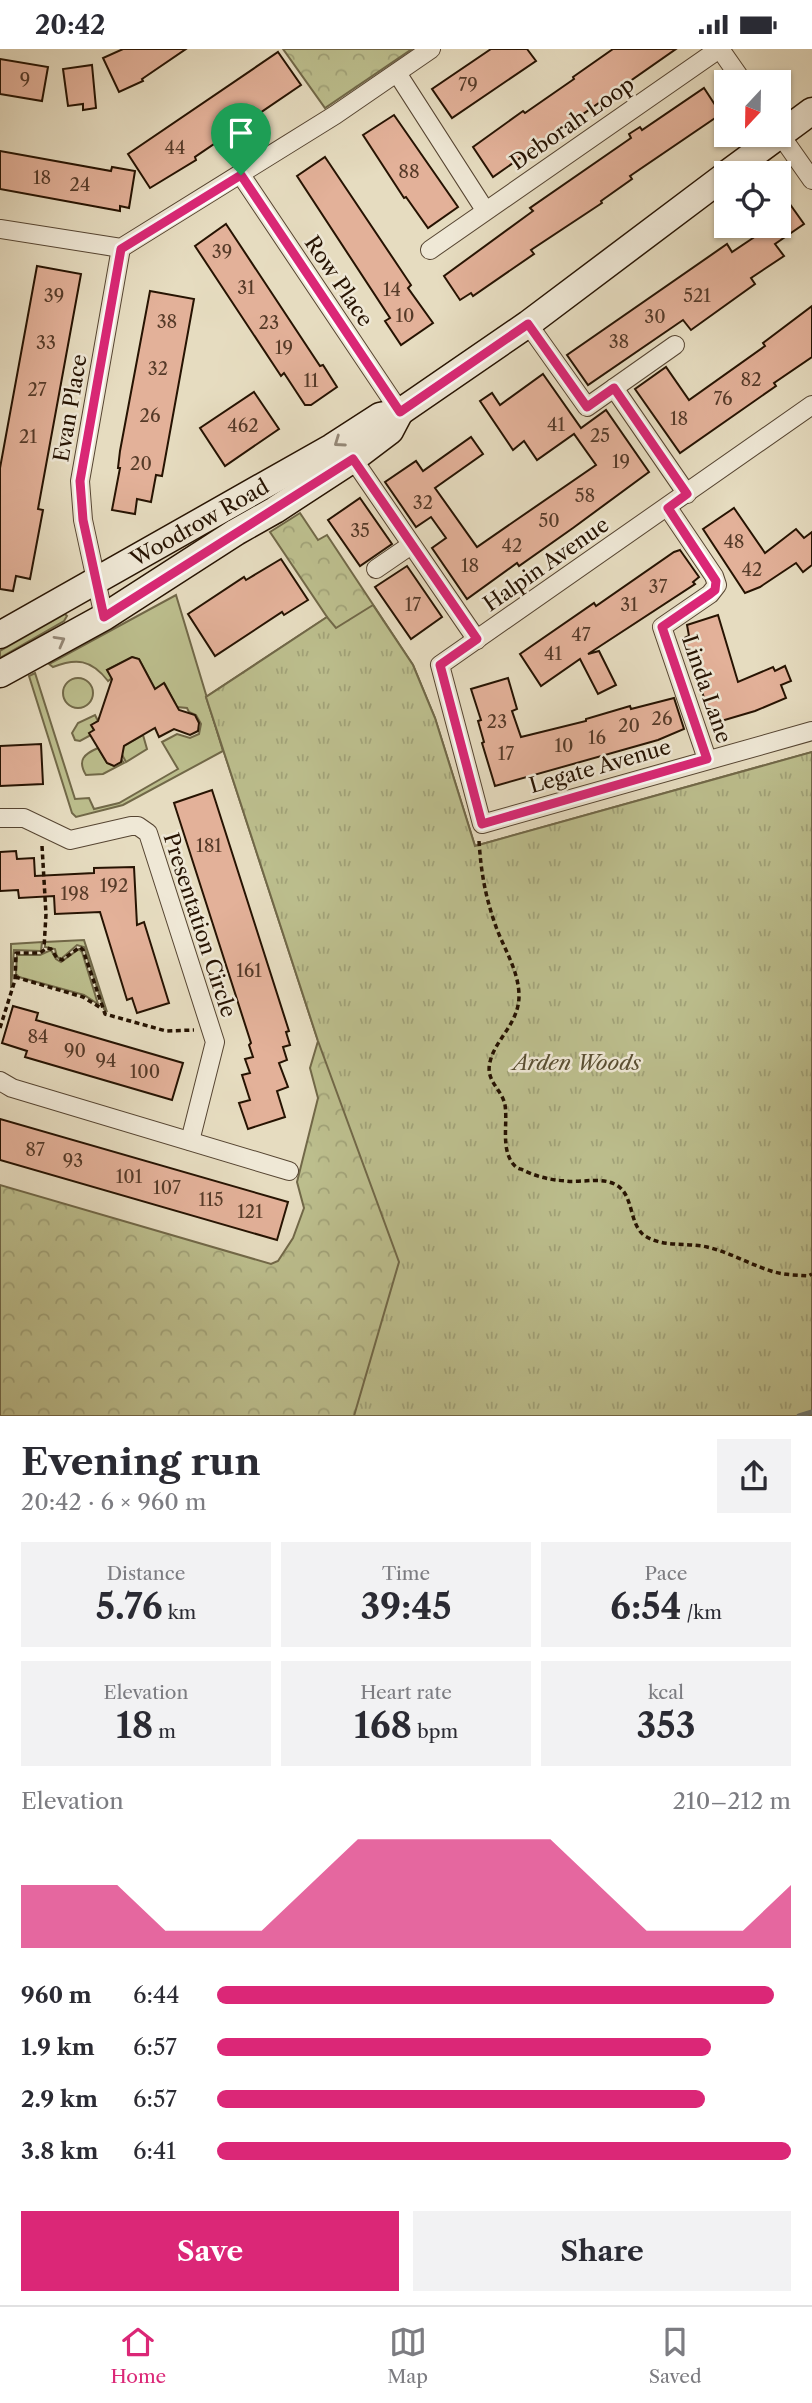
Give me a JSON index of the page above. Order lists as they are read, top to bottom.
{
  "streets": {
    "street": [
      "Deborah Loop",
      "Row Place",
      "Evan Place",
      "Woodrow Road",
      "Halpin Avenue",
      "Linda Lane",
      "Legate Avenue",
      "Presentation Circle"
    ]
  },
  "crossings": [
    ["Row Place", "Woodrow Road"],
    ["Evan Place", "Woodrow Road"],
    ["Halpin Avenue", "Linda Lane"],
    ["Halpin Avenue", "Legate Avenue"],
    ["Linda Lane", "Legate Avenue"]
  ],
  "parks": ["Arden Woods"],
  "house_numbers": [
    "9",
    "79",
    "44",
    "88",
    "18",
    "24",
    "39",
    "31",
    "14",
    "39",
    "521",
    "10",
    "30",
    "38",
    "23",
    "38",
    "33",
    "19",
    "32",
    "82",
    "11",
    "27",
    "76",
    "26",
    "18",
    "41",
    "462",
    "25",
    "21",
    "19",
    "20",
    "58",
    "32",
    "50",
    "35",
    "48",
    "42",
    "18",
    "42",
    "37",
    "17",
    "31",
    "47",
    "41",
    "26",
    "23",
    "20",
    "16",
    "10",
    "17",
    "181",
    "192",
    "198",
    "161",
    "84",
    "90",
    "94",
    "100",
    "87",
    "93",
    "101",
    "107",
    "115",
    "121"
  ],
  "north": "bottom",
  "page": {
    "status": "20:42",
    "heading": ["Evening run", "20:42 · 6 × 960 m"],
    "stats": [
      ["Distance", "5.76 km"],
      ["Time", "39:45"],
      ["Pace", "6:54 /km"],
      ["Elevation", "18 m"],
      ["Heart rate", "168 bpm"],
      ["kcal", "353"]
    ],
    "chart": ["Elevation", "210–212 m"],
    "list": [
      {
        "name": "960 m",
        "note": "6:44"
      },
      {
        "name": "1.9 km",
        "note": "6:57"
      },
      {
        "name": "2.9 km",
        "note": "6:57"
      },
      {
        "name": "3.8 km",
        "note": "6:41"
      }
    ],
    "buttons": ["Save", "Share"],
    "tabs": ["Home", "Map", "Saved"]
  }
}
